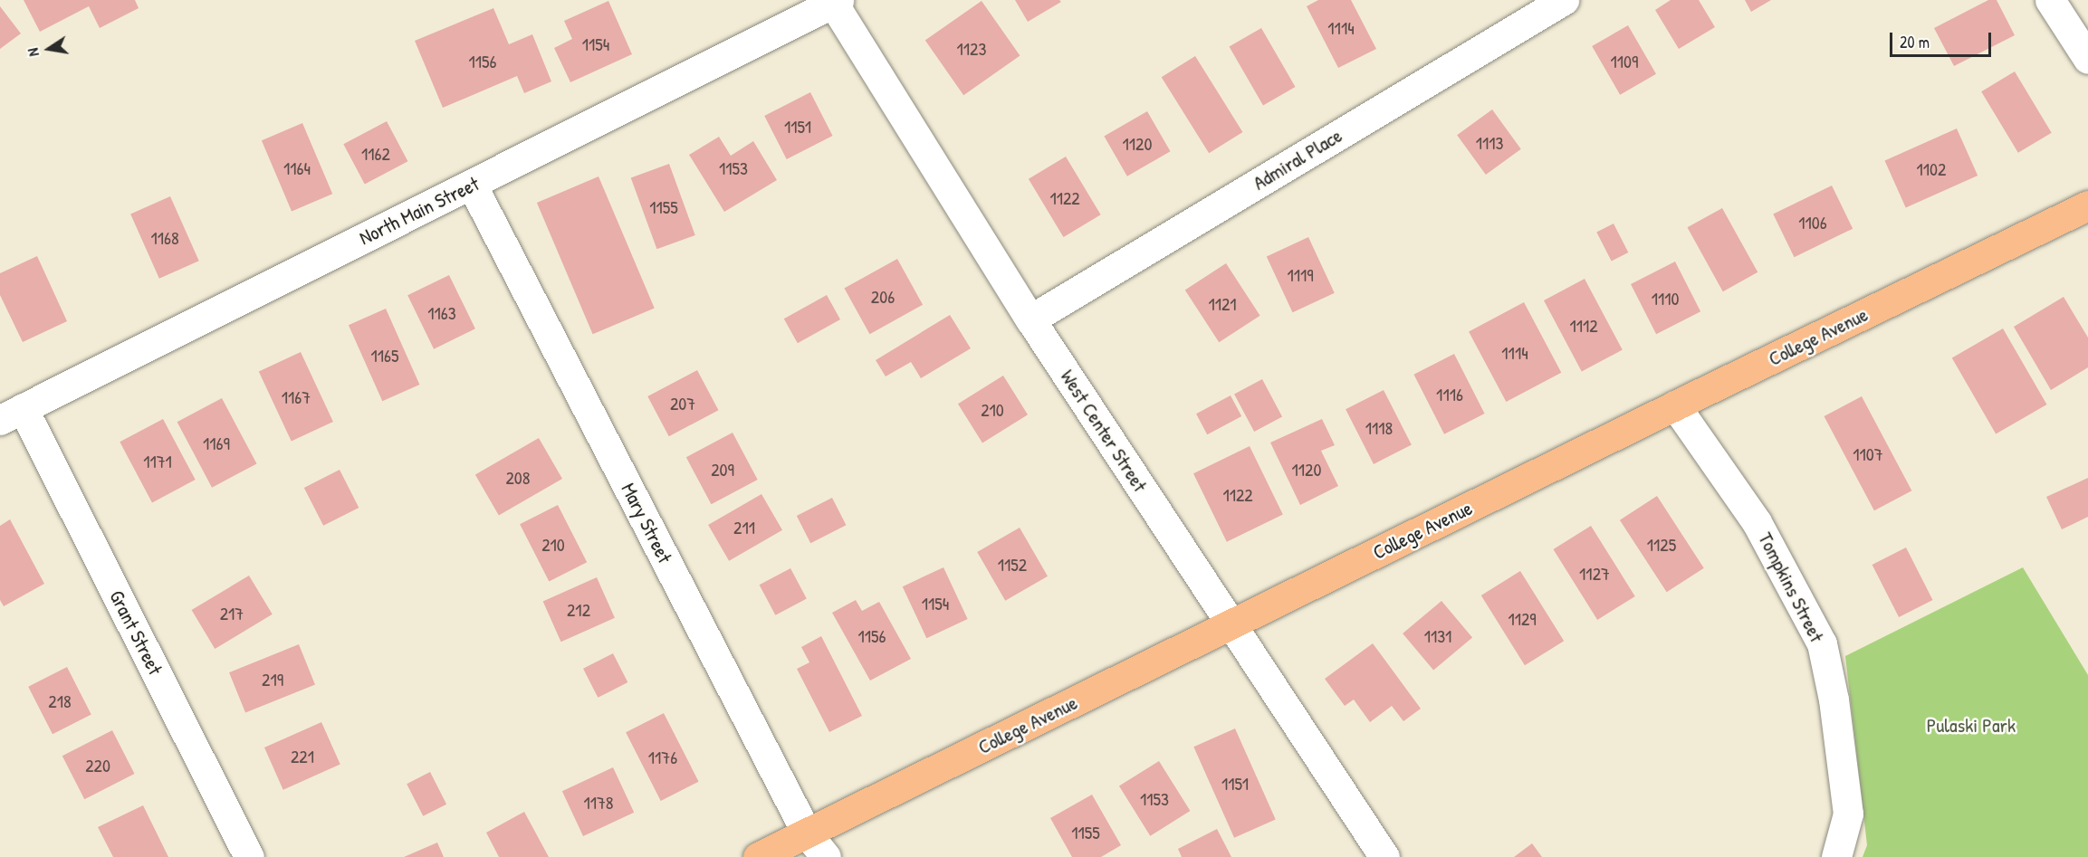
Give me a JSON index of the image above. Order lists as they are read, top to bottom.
{
  "streets": {
    "main road": ["College Avenue"],
    "street": [
      "Admiral Place",
      "North Main Street",
      "West Center Street",
      "Mary Street",
      "Tompkins Street",
      "Grant Street"
    ]
  },
  "crossings": [
    ["Admiral Place", "West Center Street"],
    ["North Main Street", "West Center Street"],
    ["North Main Street", "Mary Street"],
    ["North Main Street", "Grant Street"],
    ["College Avenue", "West Center Street"],
    ["College Avenue", "Mary Street"],
    ["College Avenue", "Tompkins Street"]
  ],
  "parks": ["Pulaski Park"],
  "house_numbers": [
    "1114",
    "1154",
    "1123",
    "1156",
    "1109",
    "1151",
    "1113",
    "1120",
    "1162",
    "1164",
    "1153",
    "1102",
    "1122",
    "1155",
    "1106",
    "1168",
    "1119",
    "206",
    "1110",
    "1121",
    "1163",
    "1112",
    "1114",
    "1165",
    "1116",
    "1167",
    "207",
    "210",
    "1118",
    "1169",
    "1107",
    "1171",
    "209",
    "1120",
    "208",
    "1122",
    "211",
    "210",
    "1125",
    "1152",
    "1127",
    "1154",
    "212",
    "217",
    "1129",
    "1156",
    "1131",
    "219",
    "218",
    "221",
    "1176",
    "220",
    "1151",
    "1153",
    "1178",
    "1155"
  ],
  "scale_bar": "20 m",
  "north": "left"
}
